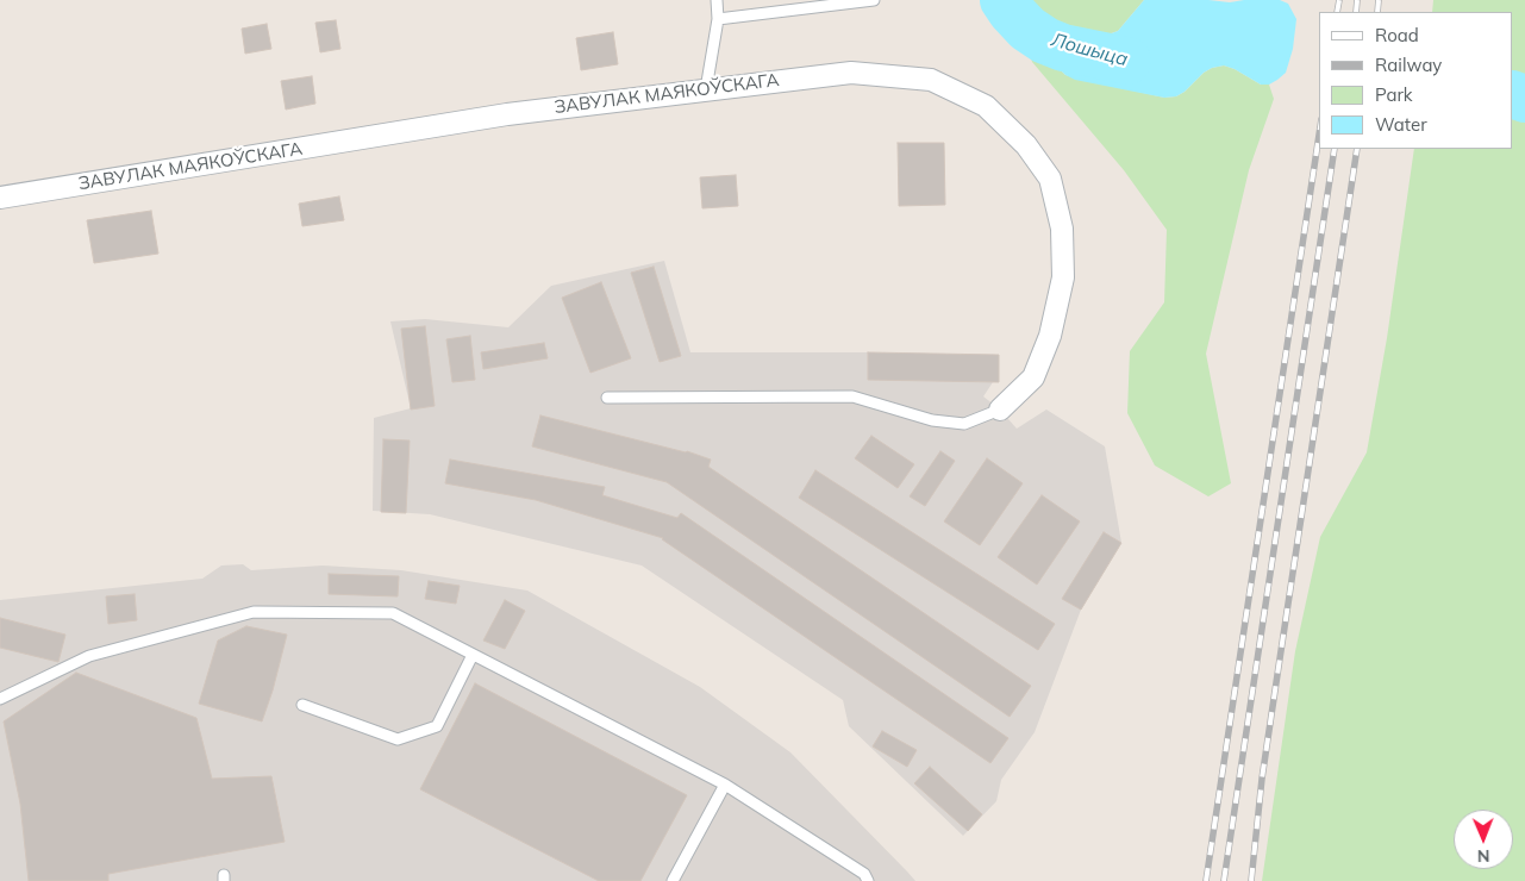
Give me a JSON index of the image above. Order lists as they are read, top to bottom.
{
  "streets": {
    "street": ["ЗАВУЛАК МАЯКОЎСКАГА"]
  },
  "water": ["Лошыца"],
  "legend": [
    "Road",
    "Railway",
    "Park",
    "Water"
  ],
  "north": "bottom"
}
